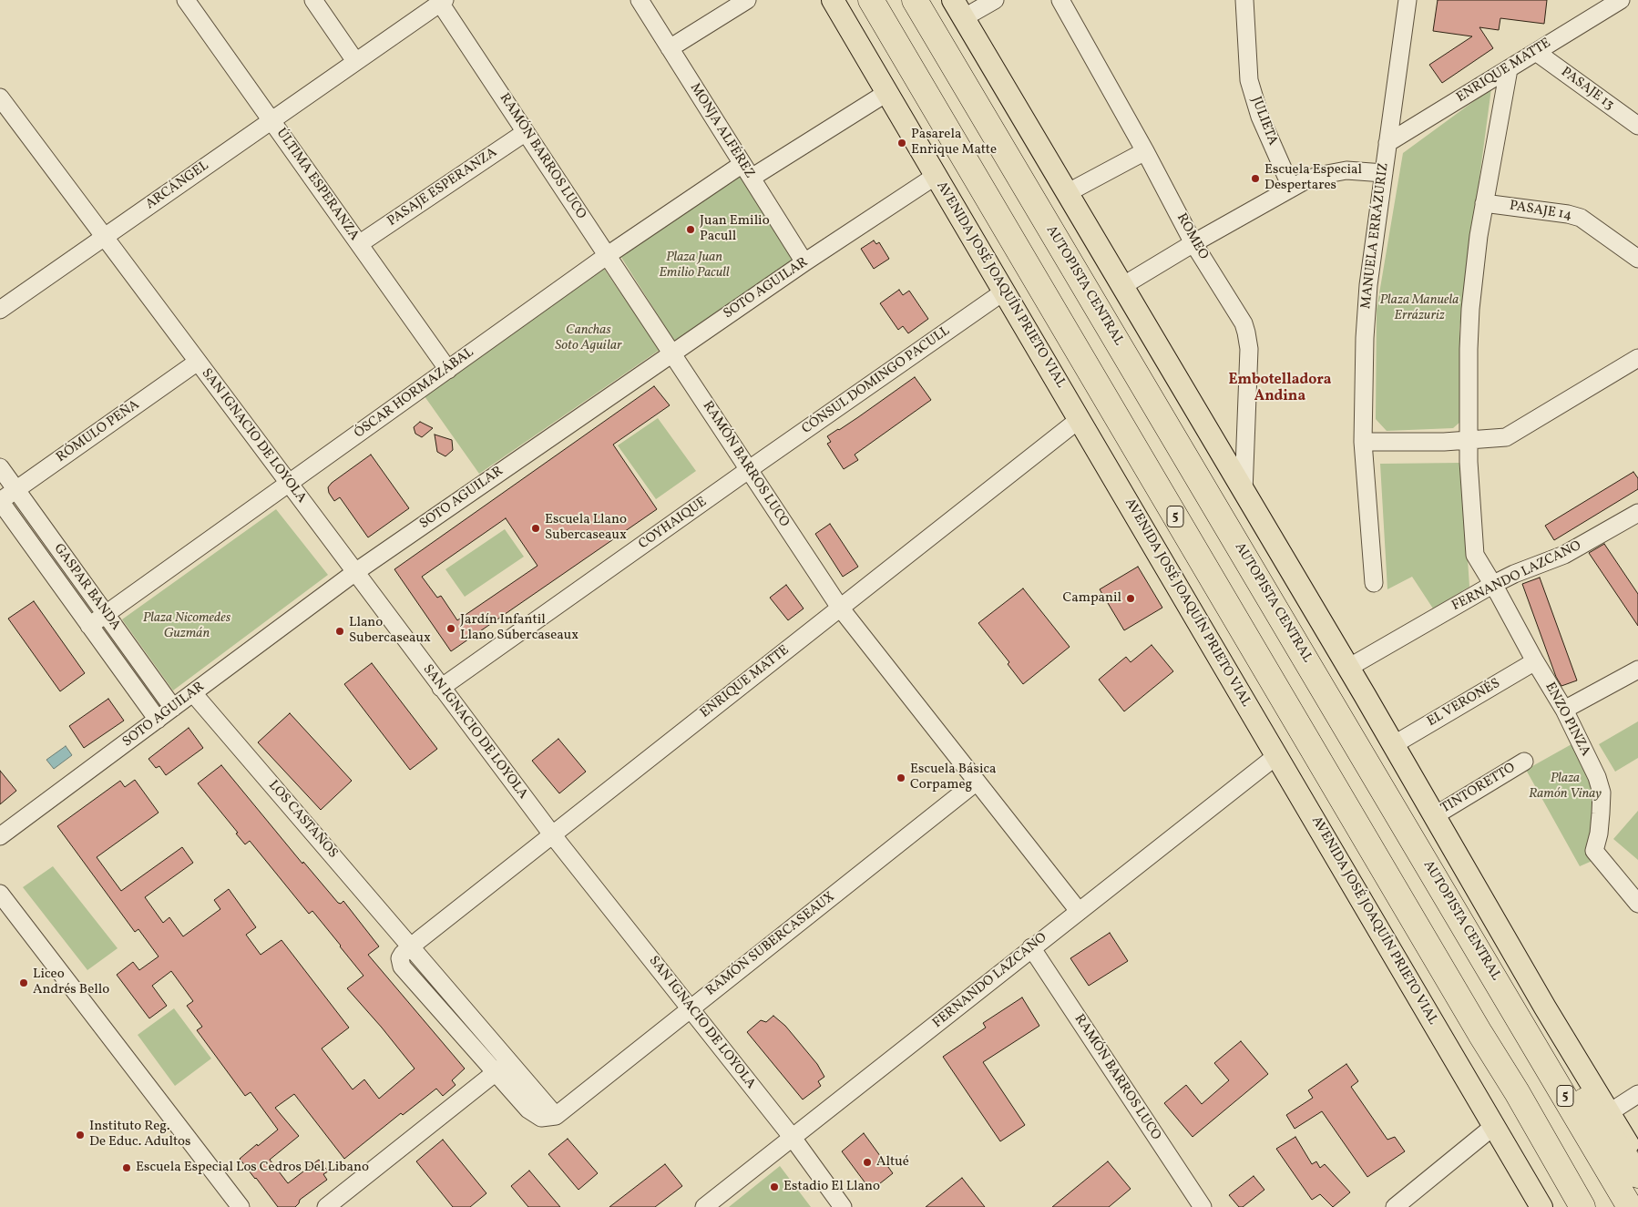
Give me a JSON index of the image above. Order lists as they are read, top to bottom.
{
  "streets": {
    "highway": ["AUTOPISTA CENTRAL", "5"],
    "main road": ["AVENIDA JOSÉ JOAQUÍN PRIETO VIAL"],
    "street": [
      "ENRIQUE MATTE",
      "PASAJE 13",
      "JULIETA",
      "MONJA ALFÉREZ",
      "RAMÓN BARROS LUCO",
      "ÚLTIMA ESPERANZA",
      "ARCÁNGEL",
      "PASAJE ESPERANZA",
      "PASAJE 14",
      "MANUELA ERRÁZURIZ",
      "ROMEO",
      "SOTO AGUILAR",
      "CÓNSUL DOMINGO PACULL",
      "ÓSCAR HORMAZÁBAL",
      "RÓMULO PEÑA",
      "SAN IGNACIO DE LOYOLA",
      "COYHAIQUE",
      "FERNANDO LAZCANO",
      "GASPAR BANDA",
      "EL VERONÉS",
      "ENZO PINZA",
      "TINTORETTO",
      "LOS CASTAÑOS",
      "RAMÓN SUBERCASEAUX"
    ]
  },
  "crossings": [
    ["ENRIQUE MATTE", "PASAJE 13"],
    ["ENRIQUE MATTE", "RAMÓN BARROS LUCO"],
    ["ENRIQUE MATTE", "MANUELA ERRÁZURIZ"],
    ["ENRIQUE MATTE", "AVENIDA JOSÉ JOAQUÍN PRIETO VIAL"],
    ["ENRIQUE MATTE", "SAN IGNACIO DE LOYOLA"],
    ["ENRIQUE MATTE", "LOS CASTAÑOS"],
    ["MONJA ALFÉREZ", "SOTO AGUILAR"],
    ["MONJA ALFÉREZ", "ÓSCAR HORMAZÁBAL"],
    ["RAMÓN BARROS LUCO", "ARCÁNGEL"],
    ["RAMÓN BARROS LUCO", "PASAJE ESPERANZA"],
    ["RAMÓN BARROS LUCO", "SOTO AGUILAR"],
    ["RAMÓN BARROS LUCO", "CÓNSUL DOMINGO PACULL"],
    ["RAMÓN BARROS LUCO", "ÓSCAR HORMAZÁBAL"],
    ["RAMÓN BARROS LUCO", "COYHAIQUE"],
    ["RAMÓN BARROS LUCO", "FERNANDO LAZCANO"],
    ["RAMÓN BARROS LUCO", "RAMÓN SUBERCASEAUX"],
    ["ÚLTIMA ESPERANZA", "ARCÁNGEL"],
    ["ÚLTIMA ESPERANZA", "PASAJE ESPERANZA"],
    ["ÚLTIMA ESPERANZA", "ÓSCAR HORMAZÁBAL"],
    ["ARCÁNGEL", "SAN IGNACIO DE LOYOLA"],
    ["AVENIDA JOSÉ JOAQUÍN PRIETO VIAL", "SOTO AGUILAR"],
    ["AVENIDA JOSÉ JOAQUÍN PRIETO VIAL", "CÓNSUL DOMINGO PACULL"],
    ["AVENIDA JOSÉ JOAQUÍN PRIETO VIAL", "ÓSCAR HORMAZÁBAL"],
    ["AVENIDA JOSÉ JOAQUÍN PRIETO VIAL", "FERNANDO LAZCANO"],
    ["SOTO AGUILAR", "SAN IGNACIO DE LOYOLA"],
    ["SOTO AGUILAR", "GASPAR BANDA"],
    ["SOTO AGUILAR", "LOS CASTAÑOS"],
    ["CÓNSUL DOMINGO PACULL", "COYHAIQUE"],
    ["ÓSCAR HORMAZÁBAL", "SAN IGNACIO DE LOYOLA"],
    ["ÓSCAR HORMAZÁBAL", "GASPAR BANDA"],
    ["RÓMULO PEÑA", "SAN IGNACIO DE LOYOLA"],
    ["RÓMULO PEÑA", "GASPAR BANDA"],
    ["SAN IGNACIO DE LOYOLA", "COYHAIQUE"],
    ["SAN IGNACIO DE LOYOLA", "FERNANDO LAZCANO"],
    ["SAN IGNACIO DE LOYOLA", "RAMÓN SUBERCASEAUX"],
    ["FERNANDO LAZCANO", "ENZO PINZA"],
    ["EL VERONÉS", "ENZO PINZA"],
    ["LOS CASTAÑOS", "RAMÓN SUBERCASEAUX"]
  ],
  "districts": ["Embotelladora Andina"],
  "parks": [
    "Plaza Juan Emilio Pacull",
    "Plaza Manuela Errázuriz",
    "Canchas Soto Aguilar",
    "Plaza Nicomedes Guzmán",
    "Plaza Ramón Vinay"
  ],
  "places": [
    "Pasarela Enrique Matte",
    "Escuela Especial Despertares",
    "Juan Emilio Pacull",
    "Escuela Llano Subercaseaux",
    "Campanil",
    "Jardín Infantil Llano Subercaseaux",
    "Llano Subercaseaux",
    "Escuela Básica Corpameg",
    "Liceo Andrés Bello",
    "Instituto Reg. De Educ. Adultos",
    "Altué",
    "Escuela Especial Los Cedros Del Libano",
    "Estadio El Llano"
  ]
}
